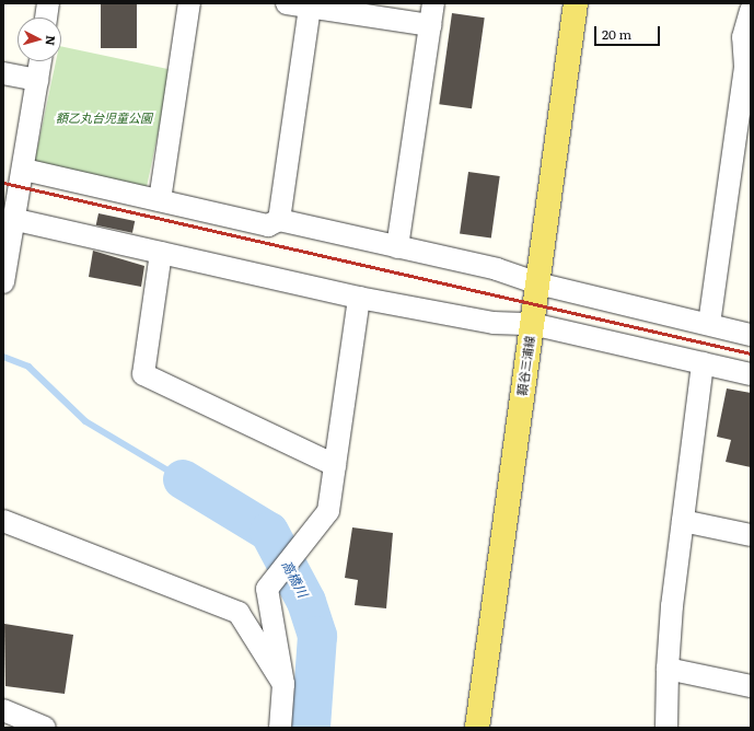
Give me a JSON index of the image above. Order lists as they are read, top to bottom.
{
  "streets": {
    "main road": ["額谷三浦線"]
  },
  "water": ["高橋川"],
  "parks": ["額乙丸台児童公園"],
  "scale_bar": "20 m",
  "north": "right"
}
